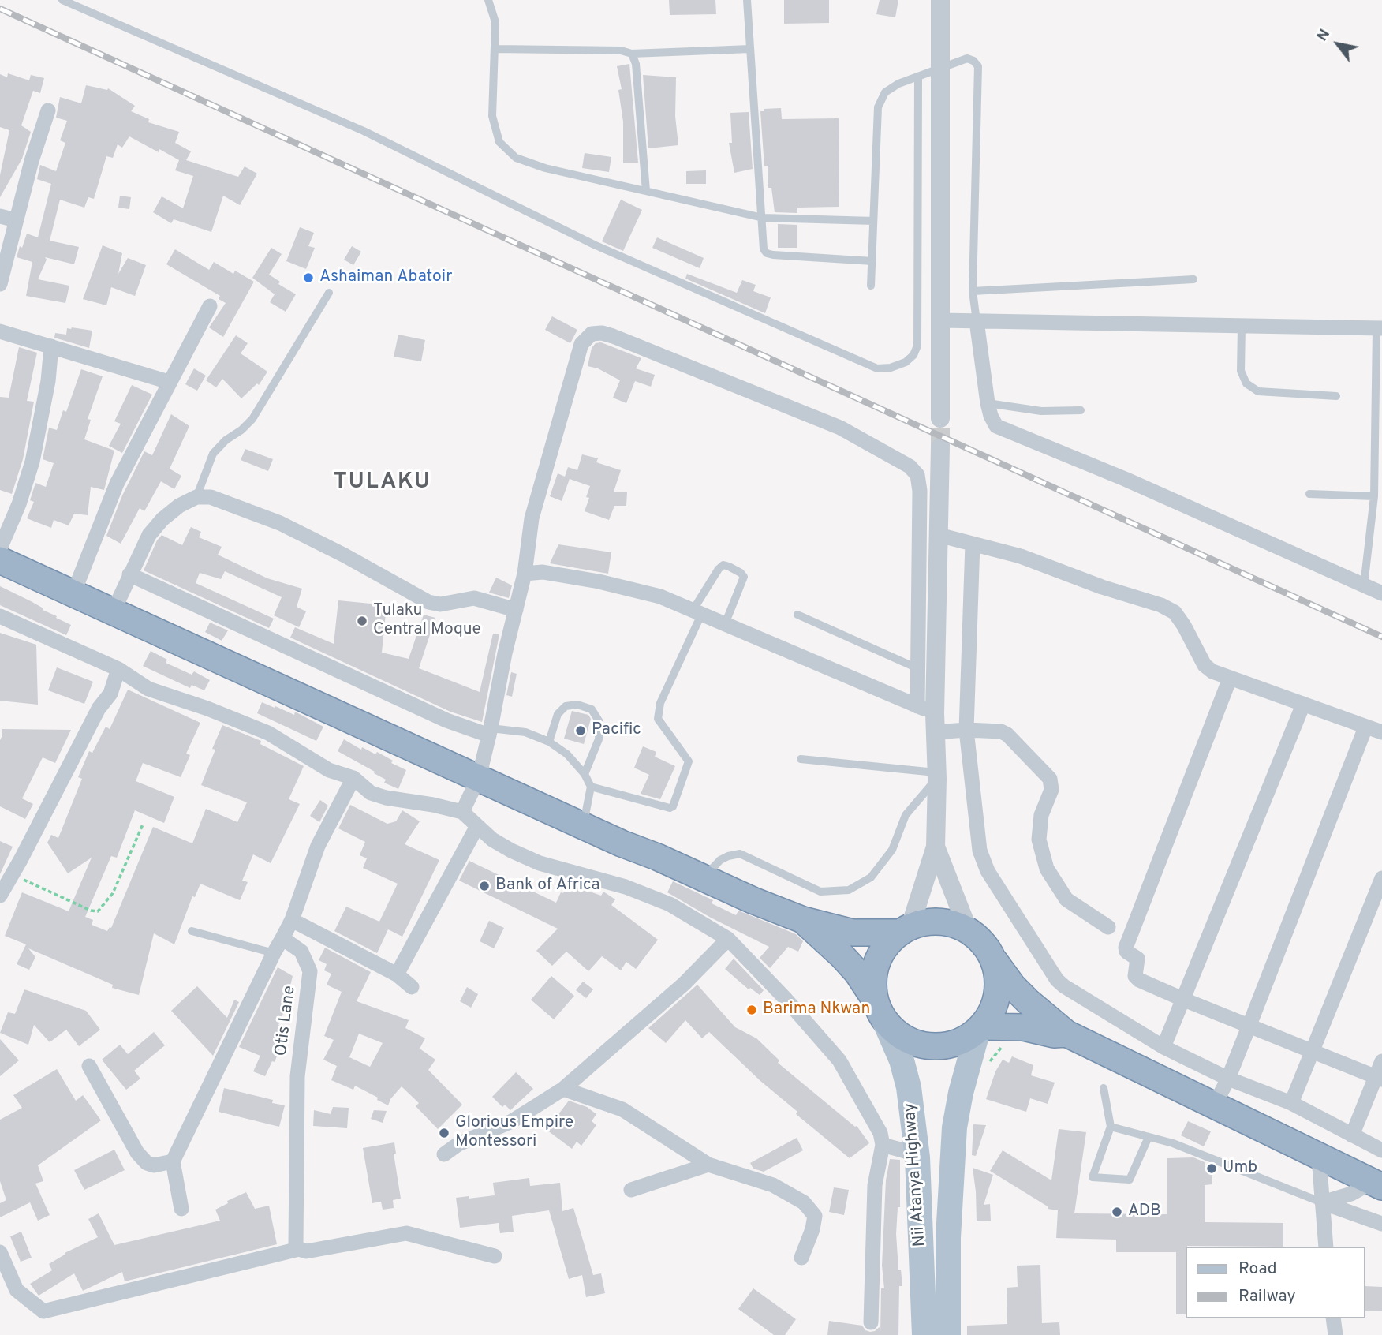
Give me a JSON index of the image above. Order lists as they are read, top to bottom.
{
  "streets": {
    "main road": ["Nii Atanya Highway"],
    "street": ["Otis Lane"]
  },
  "districts": ["TULAKU"],
  "places": [
    "Ashaiman Abatoir",
    "Tulaku Central Moque",
    "Pacific",
    "Bank of Africa",
    "Barima Nkwan",
    "Glorious Empire Montessori",
    "Umb",
    "ADB"
  ],
  "legend": ["Road", "Railway"],
  "north": "top left"
}
